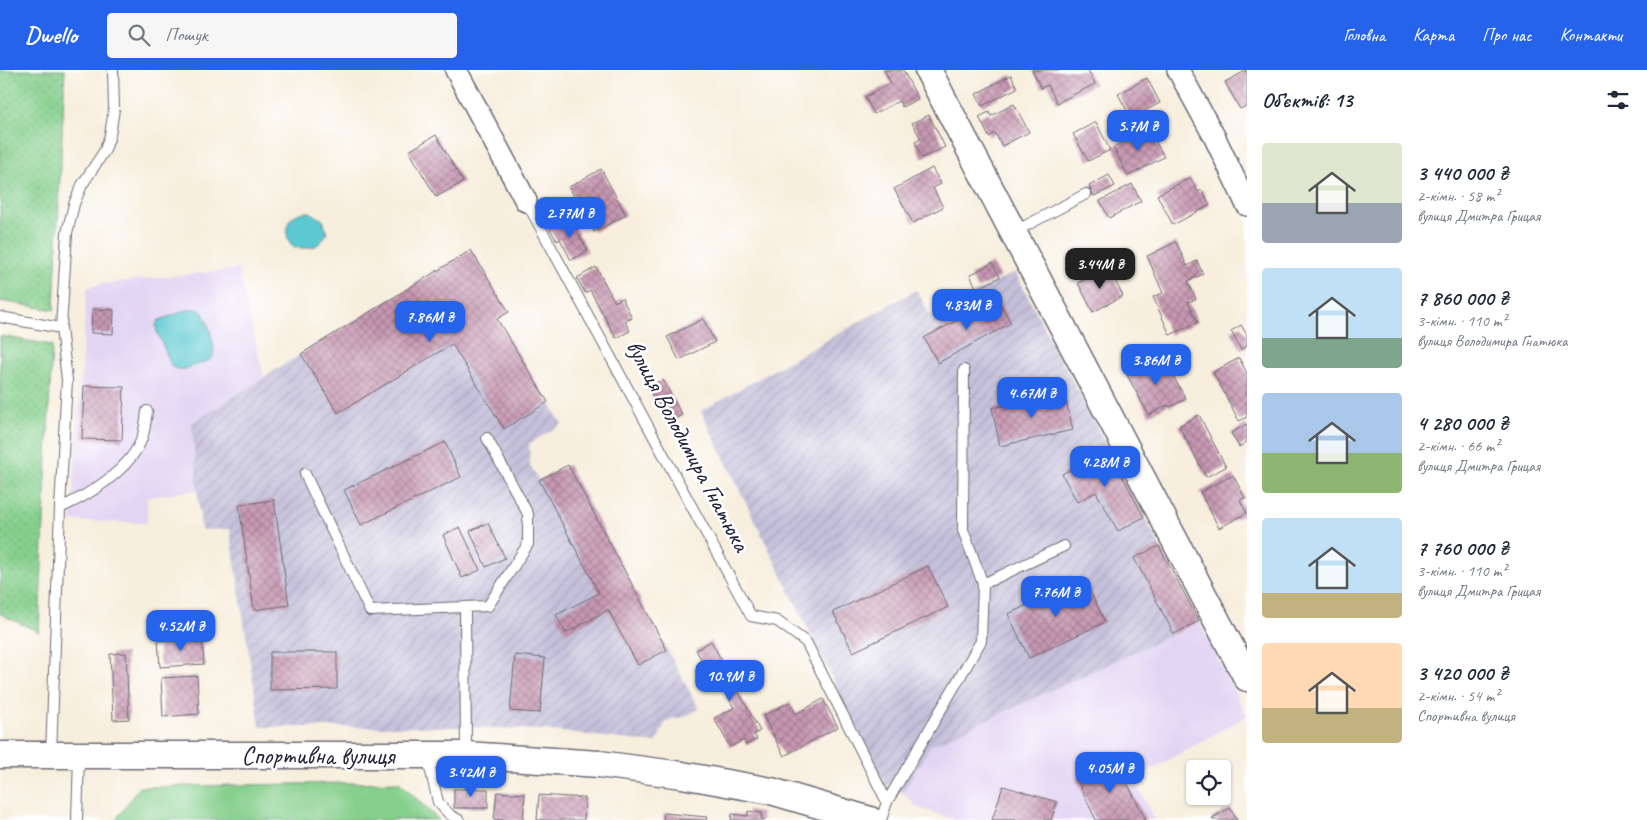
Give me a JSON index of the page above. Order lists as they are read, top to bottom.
{
  "streets": {
    "street": ["вулиця Володимира Гнатюка", "Спортивна вулиця"]
  },
  "crossings": [
    ["вулиця Володимира Гнатюка", "Спортивна вулиця"]
  ],
  "page": {
    "header": "Dwello",
    "search": "Пошук",
    "nav": [
      "Головна",
      "Карта",
      "Про нас",
      "Контакти"
    ],
    "heading": "Об’єктів: 13",
    "price": [
      "5.7M ₴",
      "2.77M ₴",
      "3.44M ₴",
      "4.83M ₴",
      "7.86M ₴",
      "3.86M ₴",
      "4.67M ₴",
      "4.28M ₴",
      "7.76M ₴",
      "4.52M ₴",
      "10.9M ₴",
      "4.05M ₴",
      "3.42M ₴"
    ],
    "list": [
      {
        "name": "3 440 000 ₴",
        "note": "2-кімн. · 58 m² · вулиця Дмитра Грицая"
      },
      {
        "name": "7 860 000 ₴",
        "note": "3-кімн. · 110 m² · вулиця Володимира Гнатюка"
      },
      {
        "name": "4 280 000 ₴",
        "note": "2-кімн. · 66 m² · вулиця Дмитра Грицая"
      },
      {
        "name": "7 760 000 ₴",
        "note": "3-кімн. · 110 m² · вулиця Дмитра Грицая"
      },
      {
        "name": "3 420 000 ₴",
        "note": "2-кімн. · 54 m² · Спортивна вулиця"
      }
    ]
  }
}
